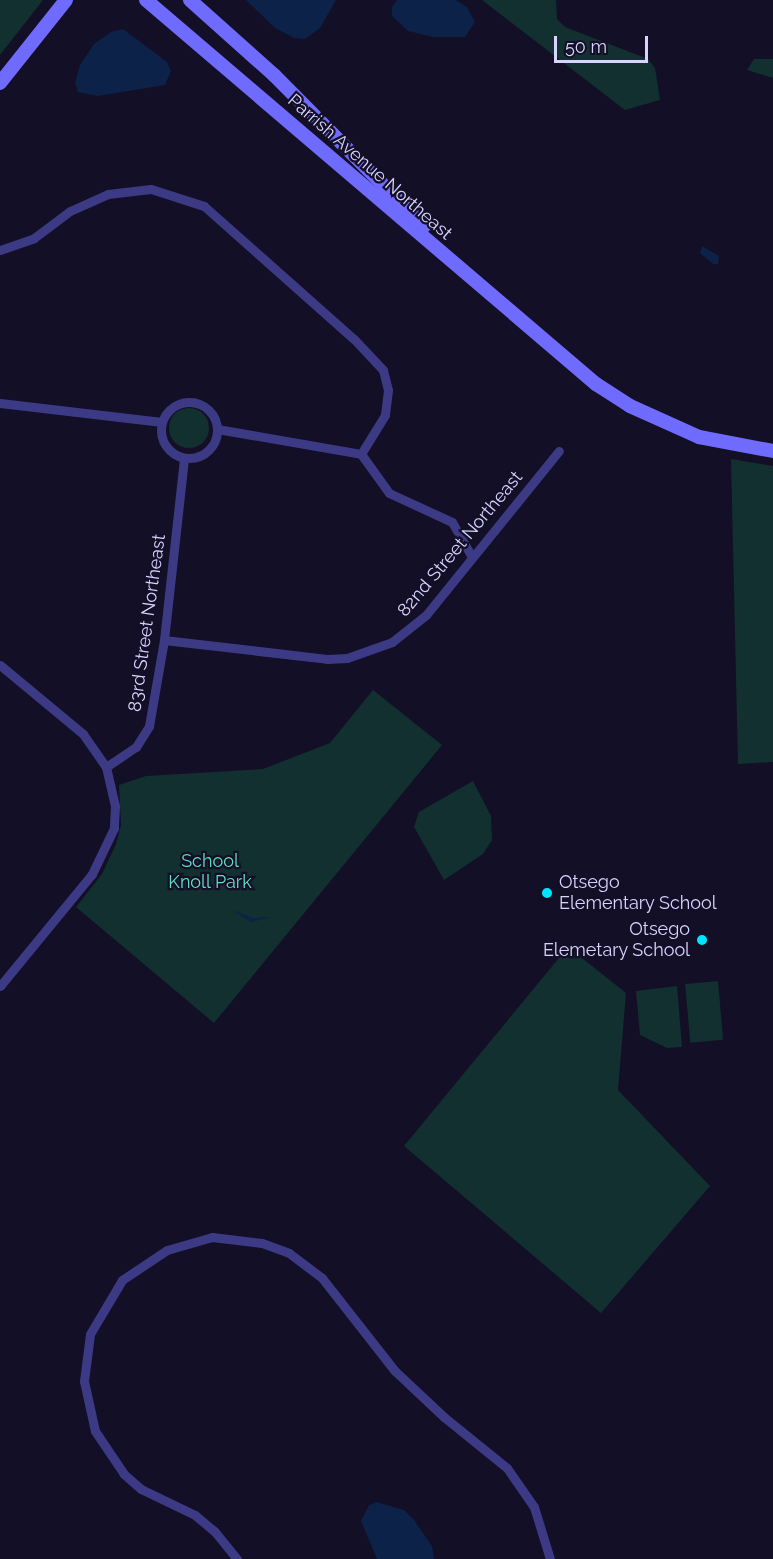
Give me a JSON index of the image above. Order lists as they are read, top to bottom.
{
  "streets": {
    "main road": ["Parrish Avenue Northeast"],
    "street": ["82nd Street Northeast", "83rd Street Northeast"]
  },
  "crossings": [
    ["82nd Street Northeast", "83rd Street Northeast"]
  ],
  "parks": ["School Knoll Park"],
  "places": ["Otsego Elementary School", "Otsego Elemetary School"],
  "scale_bar": "50 m"
}
